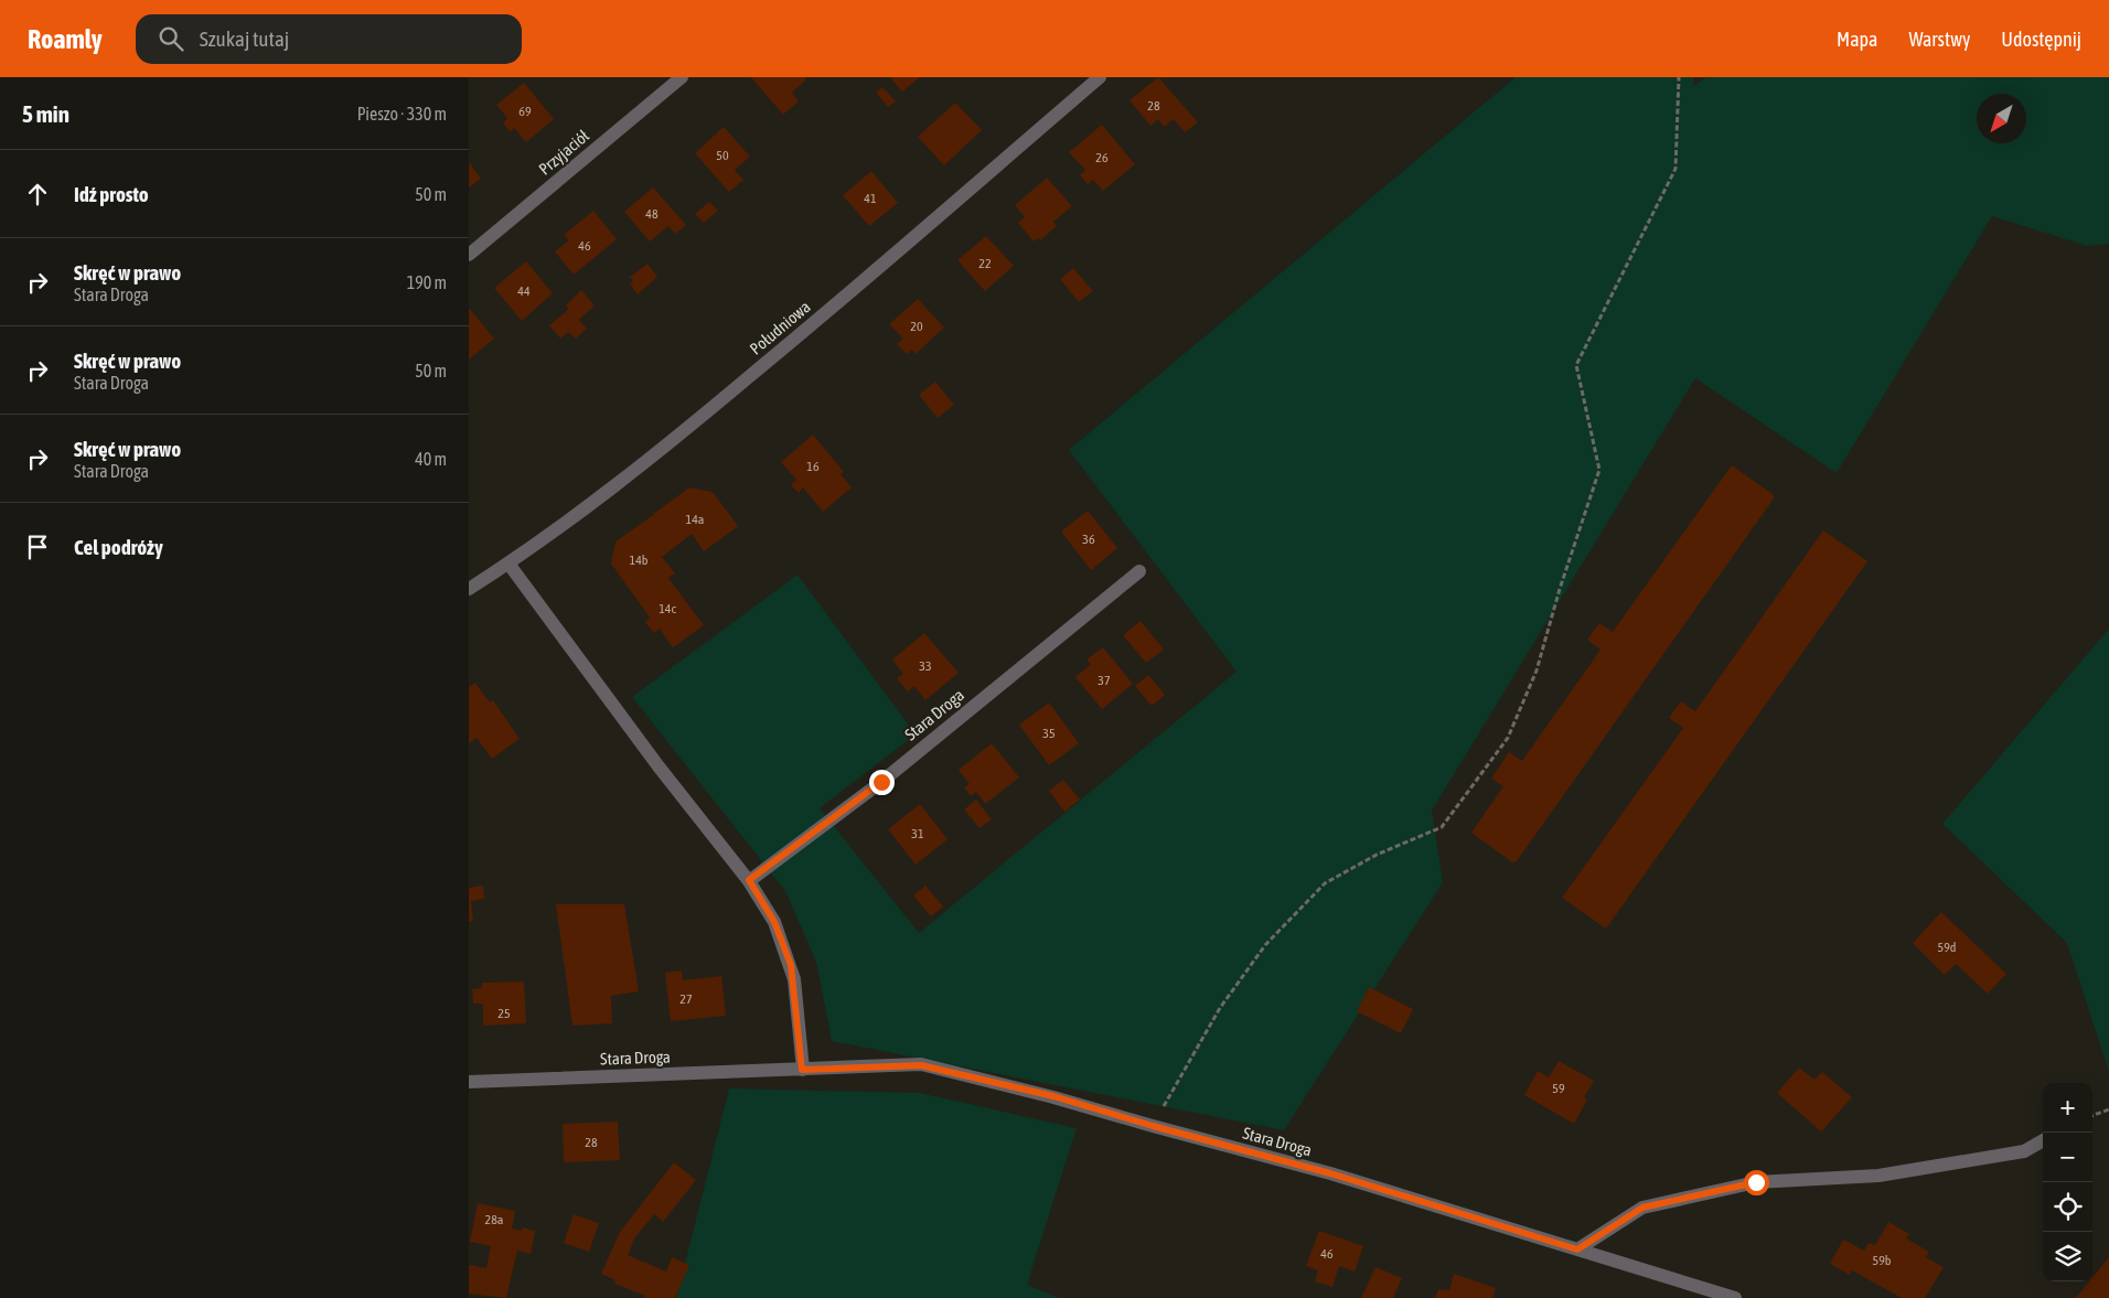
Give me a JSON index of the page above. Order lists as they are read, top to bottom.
{
  "streets": {
    "street": ["Przyjaciół", "Południowa", "Stara Droga"]
  },
  "house_numbers": [
    "28",
    "69",
    "50",
    "26",
    "41",
    "48",
    "46",
    "22",
    "44",
    "20",
    "16",
    "14a",
    "36",
    "14b",
    "14c",
    "33",
    "37",
    "35",
    "31",
    "59d",
    "27",
    "25",
    "59",
    "28",
    "28a",
    "46",
    "59b"
  ],
  "north": "bottom left",
  "page": {
    "header": "Roamly",
    "search": "Szukaj tutaj",
    "nav": ["Mapa", "Warstwy", "Udostępnij"],
    "heading": ["5 min", "Pieszo · 330 m"],
    "list": [
      ["Idź prosto", "50 m"],
      ["Skręć w prawo", "Stara Droga", "190 m"],
      ["Skręć w prawo", "Stara Droga", "50 m"],
      ["Skręć w prawo", "Stara Droga", "40 m"],
      "Cel podróży"
    ],
    "map_buttons": ["+", "−"]
  }
}
